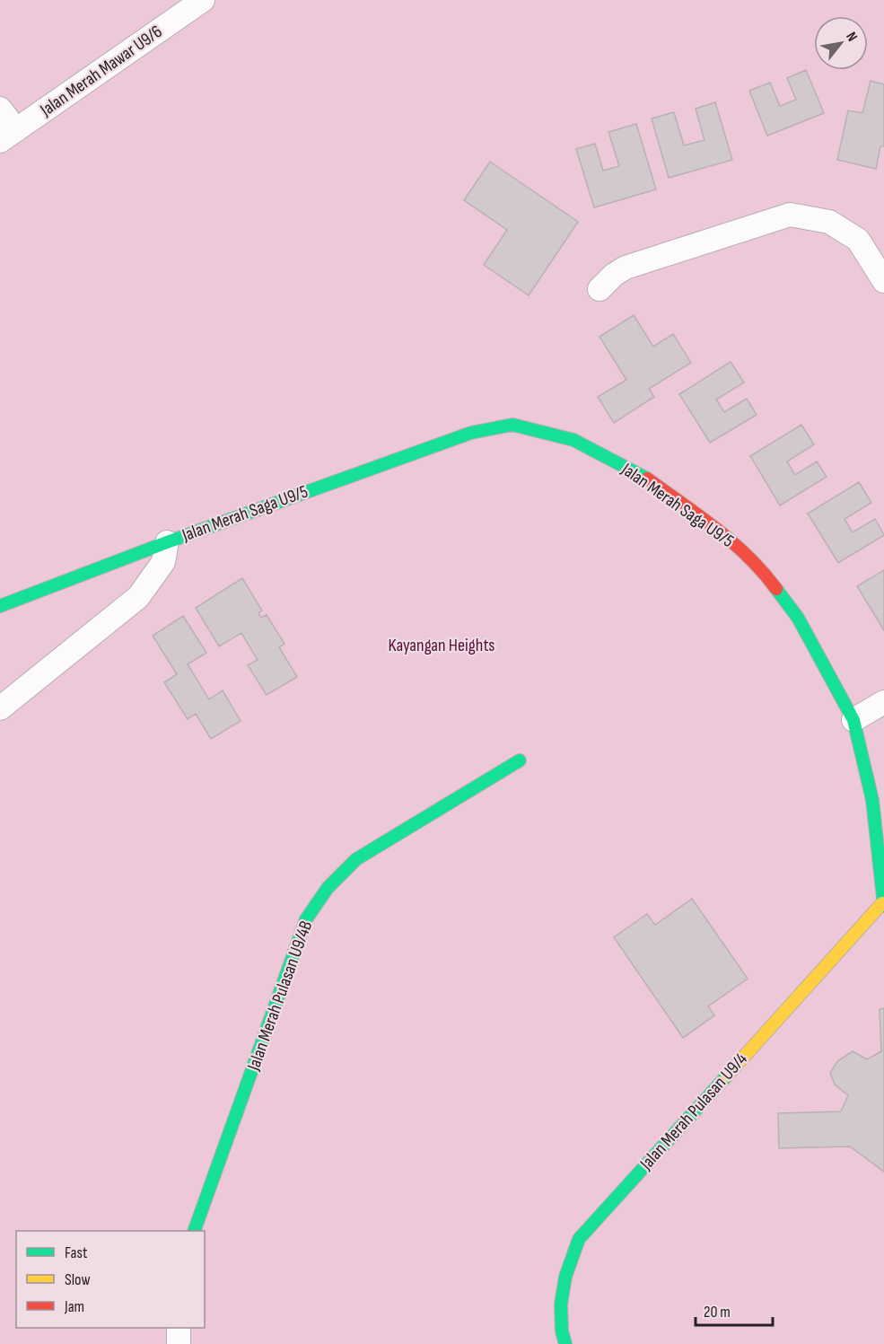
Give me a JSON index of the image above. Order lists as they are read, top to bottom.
{
  "streets": {
    "street": [
      "Jalan Merah Mawar U9/6",
      "Jalan Merah Saga U9/5",
      "Jalan Merah Pulasan U9/4B",
      "Jalan Merah Pulasan U9/4"
    ]
  },
  "crossings": [
    ["Jalan Merah Saga U9/5", "Jalan Merah Pulasan U9/4"]
  ],
  "parks": ["Kayangan Heights"],
  "legend": ["Fast", "Slow", "Jam"],
  "scale_bar": "20 m",
  "north": "top right"
}
